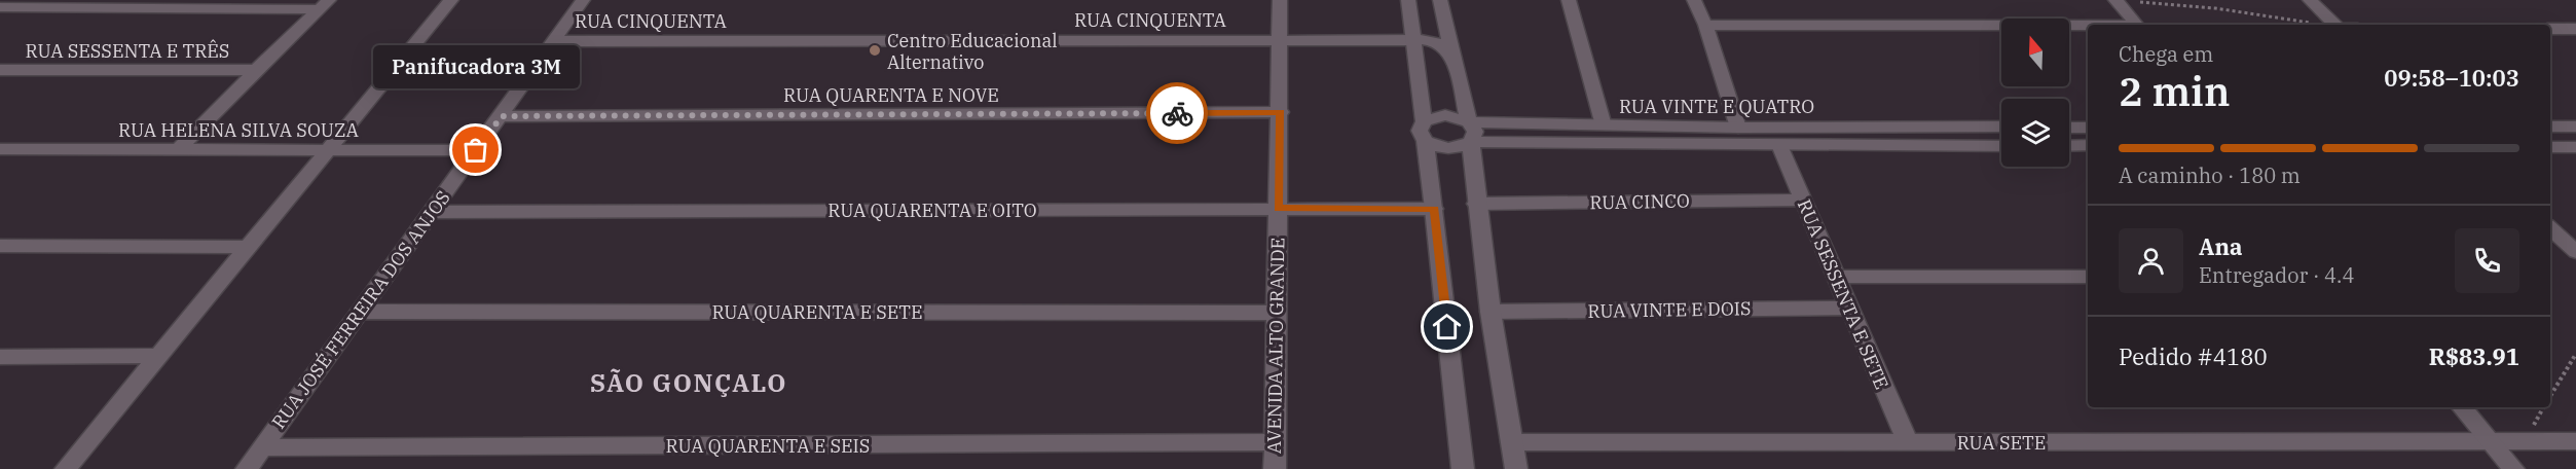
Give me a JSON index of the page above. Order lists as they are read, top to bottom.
{
  "streets": {
    "street": [
      "RUA CINQUENTA",
      "RUA SESSENTA E TRÊS",
      "RUA QUARENTA E NOVE",
      "RUA VINTE E QUATRO",
      "RUA HELENA SILVA SOUZA",
      "RUA CINCO",
      "RUA QUARENTA E OITO",
      "RUA SESSENTA E SETE",
      "RUA JOSÉ FERREIRA DOS ANJOS",
      "RUA VINTE E DOIS",
      "RUA QUARENTA E SETE",
      "AVENIDA ALTO GRANDE",
      "RUA SETE",
      "RUA QUARENTA E SEIS"
    ]
  },
  "crossings": [
    ["RUA CINQUENTA", "RUA JOSÉ FERREIRA DOS ANJOS"],
    ["RUA CINQUENTA", "AVENIDA ALTO GRANDE"],
    ["RUA QUARENTA E NOVE", "RUA JOSÉ FERREIRA DOS ANJOS"],
    ["RUA QUARENTA E NOVE", "AVENIDA ALTO GRANDE"],
    ["RUA VINTE E QUATRO", "RUA SESSENTA E SETE"],
    ["RUA HELENA SILVA SOUZA", "RUA JOSÉ FERREIRA DOS ANJOS"],
    ["RUA CINCO", "RUA SESSENTA E SETE"],
    ["RUA QUARENTA E OITO", "RUA JOSÉ FERREIRA DOS ANJOS"],
    ["RUA QUARENTA E OITO", "AVENIDA ALTO GRANDE"],
    ["RUA SESSENTA E SETE", "RUA VINTE E DOIS"],
    ["RUA SESSENTA E SETE", "RUA SETE"],
    ["RUA JOSÉ FERREIRA DOS ANJOS", "RUA QUARENTA E SETE"],
    ["RUA JOSÉ FERREIRA DOS ANJOS", "RUA QUARENTA E SEIS"],
    ["RUA QUARENTA E SETE", "AVENIDA ALTO GRANDE"],
    ["AVENIDA ALTO GRANDE", "RUA QUARENTA E SEIS"]
  ],
  "districts": ["SÃO GONÇALO"],
  "places": ["Centro Educacional Alternativo", "Panifucadora 3M"],
  "north": "top",
  "page": {
    "heading": ["2 min", "Chega em", "09:58–10:03"],
    "panel": [
      "Ana",
      "Entregador · 4.4",
      "Pedido #4180",
      "R$83.91"
    ],
    "bubble": "Panifucadora 3M",
    "bar": "A caminho · 180 m"
  }
}
